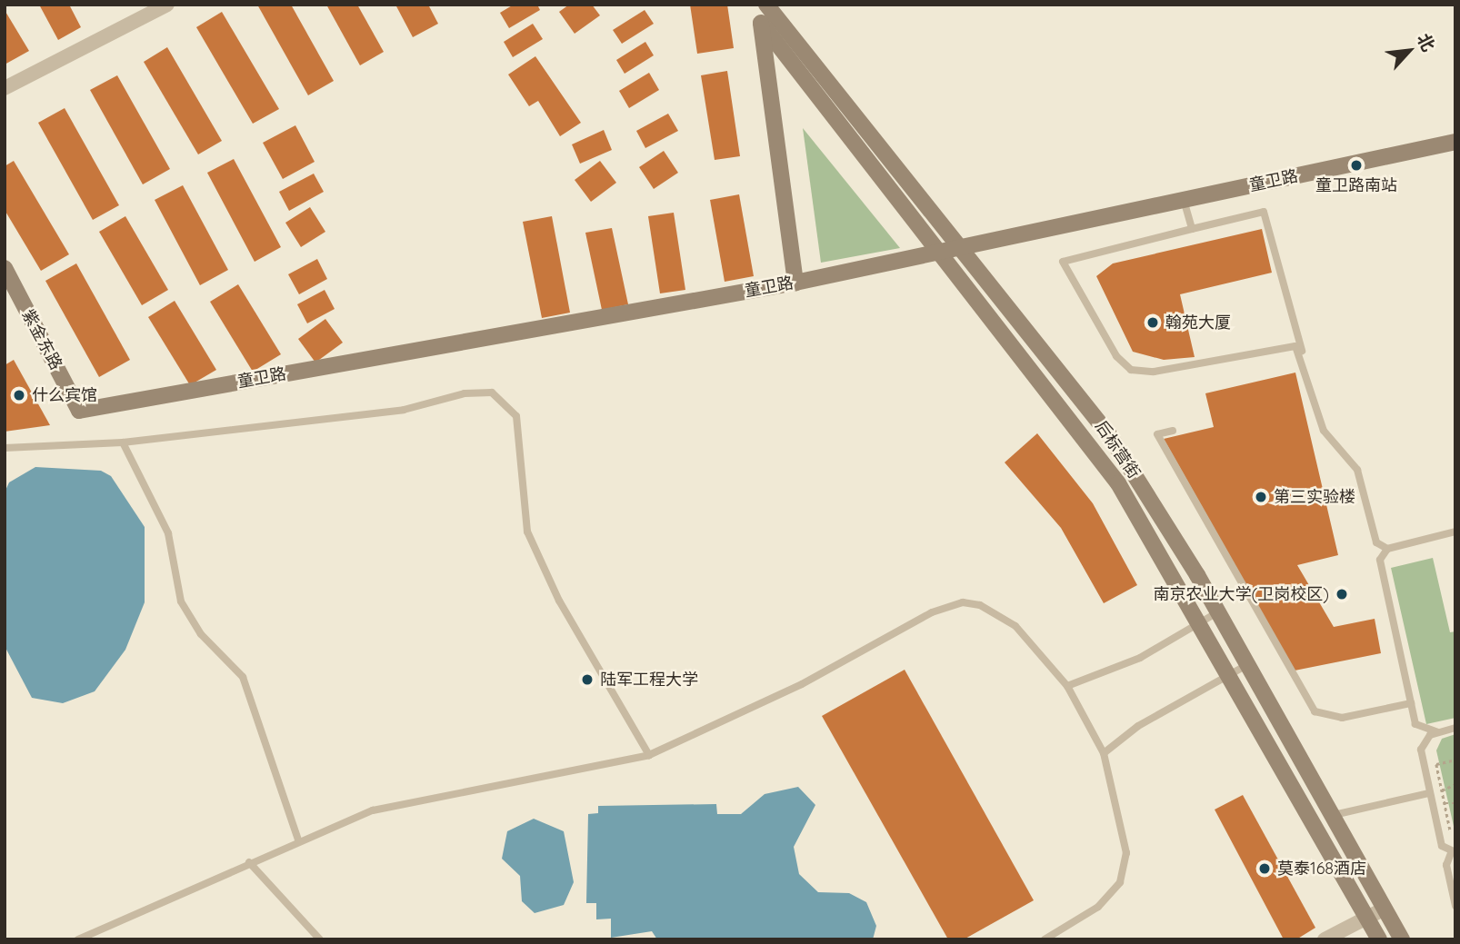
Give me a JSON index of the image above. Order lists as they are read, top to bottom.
{
  "streets": {
    "street": ["童卫路", "紫金东路", "后标营街"]
  },
  "crossings": [
    ["童卫路", "紫金东路"],
    ["童卫路", "后标营街"]
  ],
  "places": [
    "童卫路南站",
    "翰苑大厦",
    "什么宾馆",
    "第三实验楼",
    "南京农业大学(卫岗校区)",
    "陆军工程大学",
    "莫泰168酒店"
  ],
  "north": "top right"
}
